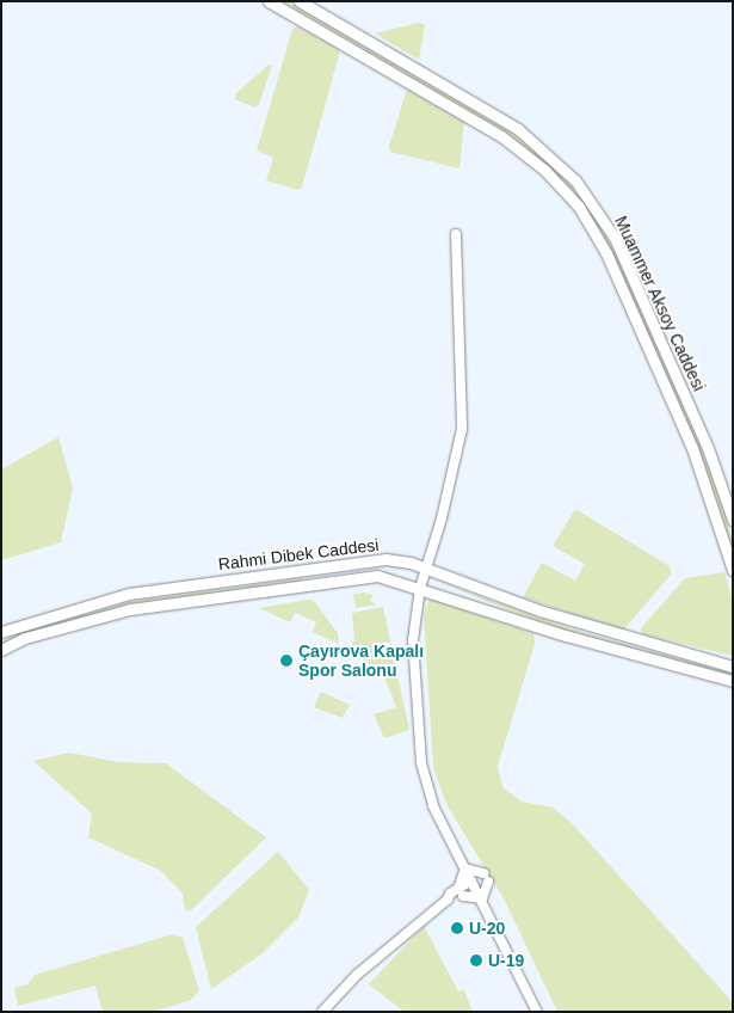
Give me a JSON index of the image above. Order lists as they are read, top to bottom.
{
  "streets": {
    "main road": ["Muammer Aksoy Caddesi", "Rahmi Dibek Caddesi"]
  },
  "places": ["Çayırova Kapalı Spor Salonu", "U-20", "U-19"]
}
